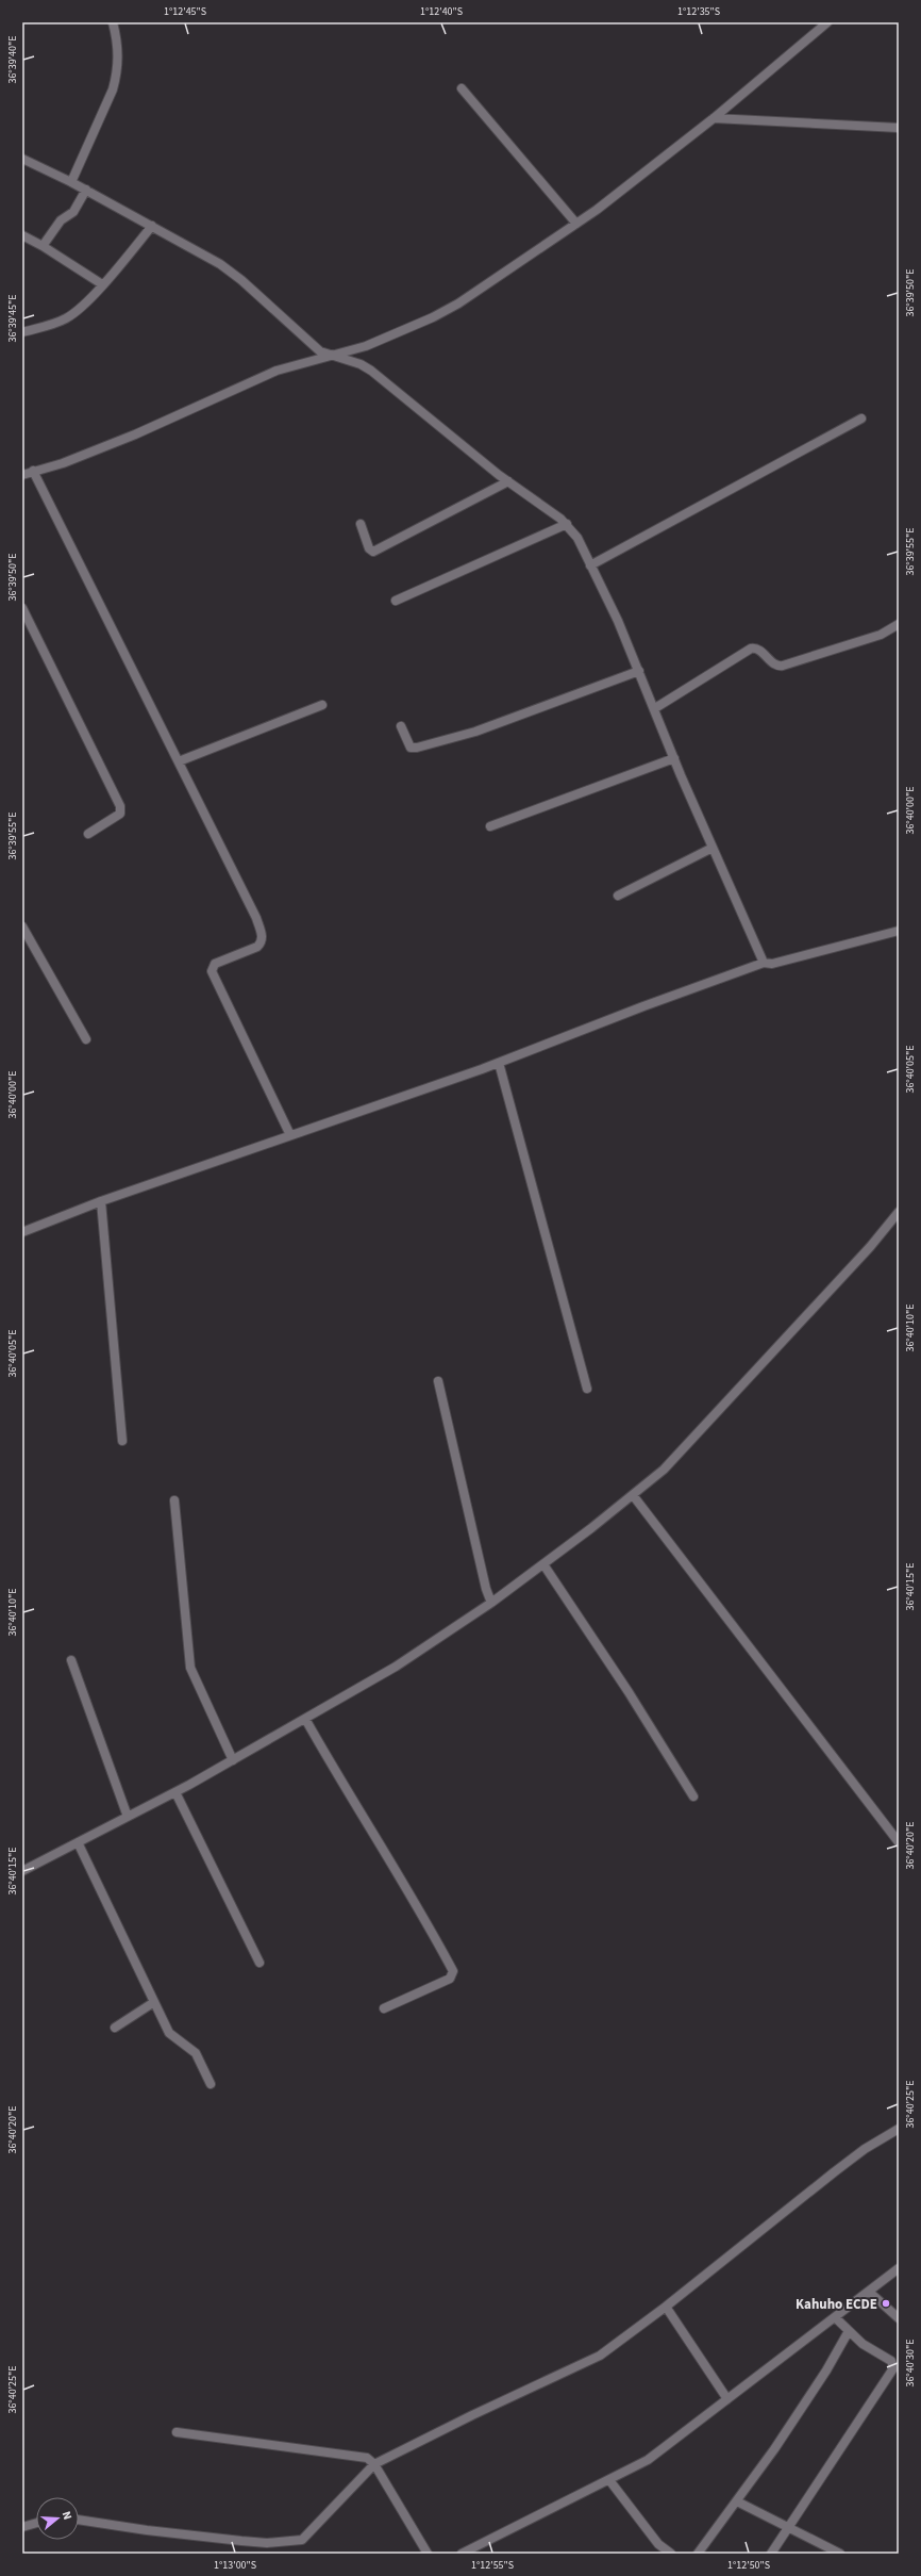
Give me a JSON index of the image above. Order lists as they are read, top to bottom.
{
  "places": ["Kahuho ECDE"],
  "north": "right",
  "coordinates": [
    "1°12'45\"S",
    "1°12'40\"S",
    "1°12'35\"S",
    "36°39'40\"E",
    "36°39'50\"E",
    "36°39'45\"E",
    "36°39'55\"E",
    "36°40'00\"E",
    "36°40'05\"E",
    "36°40'10\"E",
    "36°40'15\"E",
    "36°40'20\"E",
    "36°40'25\"E",
    "36°40'30\"E",
    "1°13'00\"S",
    "1°12'55\"S",
    "1°12'50\"S"
  ]
}
